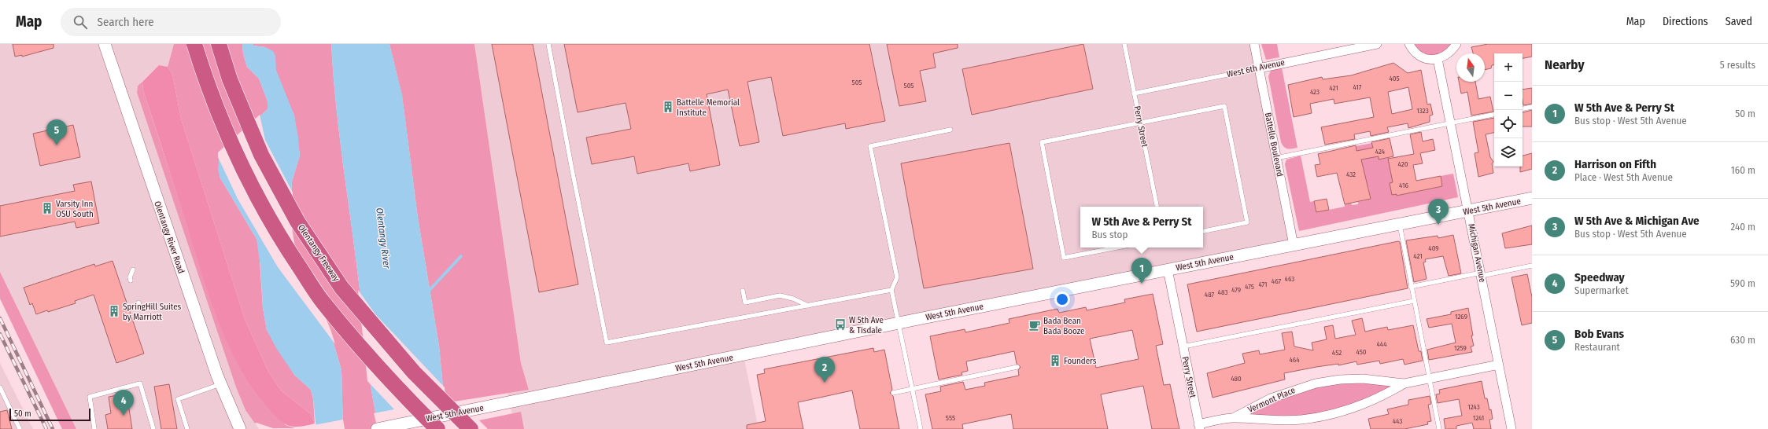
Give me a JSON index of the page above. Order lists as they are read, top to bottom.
{
  "streets": {
    "highway": ["Olentangy Freeway"],
    "main road": ["West 5th Avenue", "Olentangy River Road"],
    "street": [
      "West 6th Avenue",
      "Perry Street",
      "Battelle Boulevard",
      "Michigan Avenue",
      "Vermont Place"
    ]
  },
  "crossings": [
    ["West 6th Avenue", "Perry Street"],
    ["West 6th Avenue", "Battelle Boulevard"],
    ["Perry Street", "West 5th Avenue"],
    ["Perry Street", "Vermont Place"],
    ["Battelle Boulevard", "West 5th Avenue"],
    ["West 5th Avenue", "Michigan Avenue"],
    ["Michigan Avenue", "Vermont Place"]
  ],
  "water": ["Olentangy River"],
  "places": {
    "building": [
      "Battelle Memorial Institute",
      "Varsity Inn OSU South",
      "SpringHill Suites by Marriott",
      "Founders"
    ],
    "bus stop": ["W 5th Ave & Tisdale"],
    "cafe": ["Bada Bean Bada Booze"]
  },
  "house_numbers": [
    "405",
    "505",
    "505",
    "417",
    "421",
    "423",
    "1323",
    "424",
    "420",
    "432",
    "416",
    "409",
    "421",
    "463",
    "467",
    "471",
    "475",
    "479",
    "483",
    "487",
    "1269",
    "444",
    "1259",
    "450",
    "452",
    "464",
    "480",
    "1243",
    "555",
    "1241",
    "443"
  ],
  "scale_bar": "50 m",
  "north": "top",
  "page": {
    "header": "Map",
    "search": "Search here",
    "nav": ["Map", "Directions", "Saved"],
    "heading": ["Nearby", "5 results"],
    "map_buttons": ["+", "−"],
    "list": [
      {
        "mark": "1",
        "name": "W 5th Ave & Perry St",
        "note": "Bus stop · West 5th Avenue",
        "value": "50 m"
      },
      {
        "mark": "2",
        "name": "Harrison on Fifth",
        "note": "Place · West 5th Avenue",
        "value": "160 m"
      },
      {
        "mark": "3",
        "name": "W 5th Ave & Michigan Ave",
        "note": "Bus stop · West 5th Avenue",
        "value": "240 m"
      },
      {
        "mark": "4",
        "name": "Speedway",
        "note": "Supermarket",
        "value": "590 m"
      },
      {
        "mark": "5",
        "name": "Bob Evans",
        "note": "Restaurant",
        "value": "630 m"
      }
    ],
    "pins": [
      "5",
      "3",
      "1",
      "2",
      "4"
    ],
    "popup": ["W 5th Ave & Perry St", "Bus stop"],
    "scale": "50 m"
  }
}
